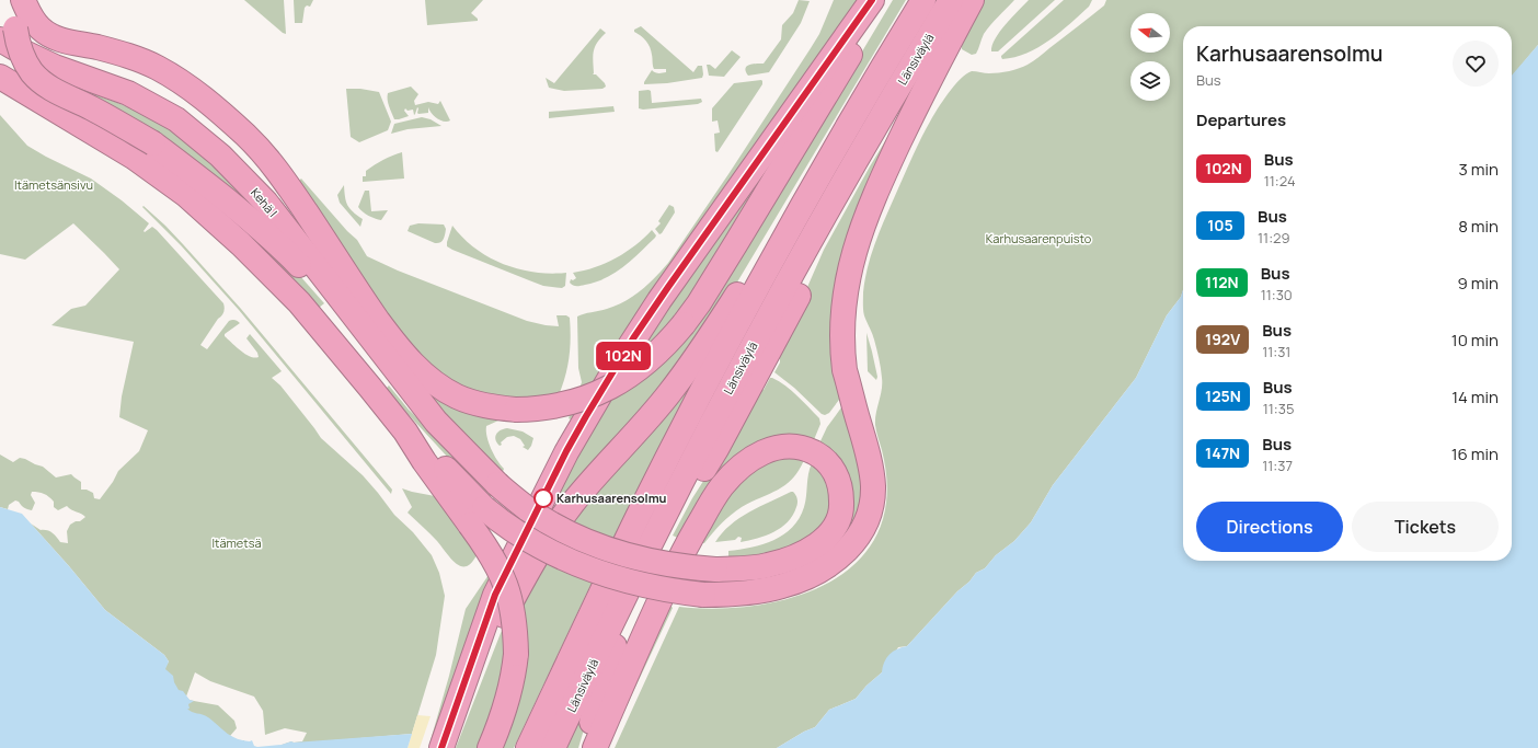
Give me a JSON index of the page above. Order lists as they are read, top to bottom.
{
  "streets": {
    "highway": ["Länsiväylä", "Kehä I"]
  },
  "parks": ["Itämetsänsivu", "Karhusaarenpuisto", "Itämetsä"],
  "places": ["Karhusaarensolmu"],
  "lines": ["bus line 102N"],
  "north": "left",
  "page": {
    "on_map": "102N",
    "heading": [
      ["Karhusaarensolmu", "Bus"],
      "Departures"
    ],
    "list": [
      {
        "mark": "102N",
        "name": "Bus",
        "note": "11:24",
        "value": "3 min"
      },
      {
        "mark": "105",
        "name": "Bus",
        "note": "11:29",
        "value": "8 min"
      },
      {
        "mark": "112N",
        "name": "Bus",
        "note": "11:30",
        "value": "9 min"
      },
      {
        "mark": "192V",
        "name": "Bus",
        "note": "11:31",
        "value": "10 min"
      },
      {
        "mark": "125N",
        "name": "Bus",
        "note": "11:35",
        "value": "14 min"
      },
      {
        "mark": "147N",
        "name": "Bus",
        "note": "11:37",
        "value": "16 min"
      }
    ],
    "buttons": ["Directions", "Tickets"]
  }
}
